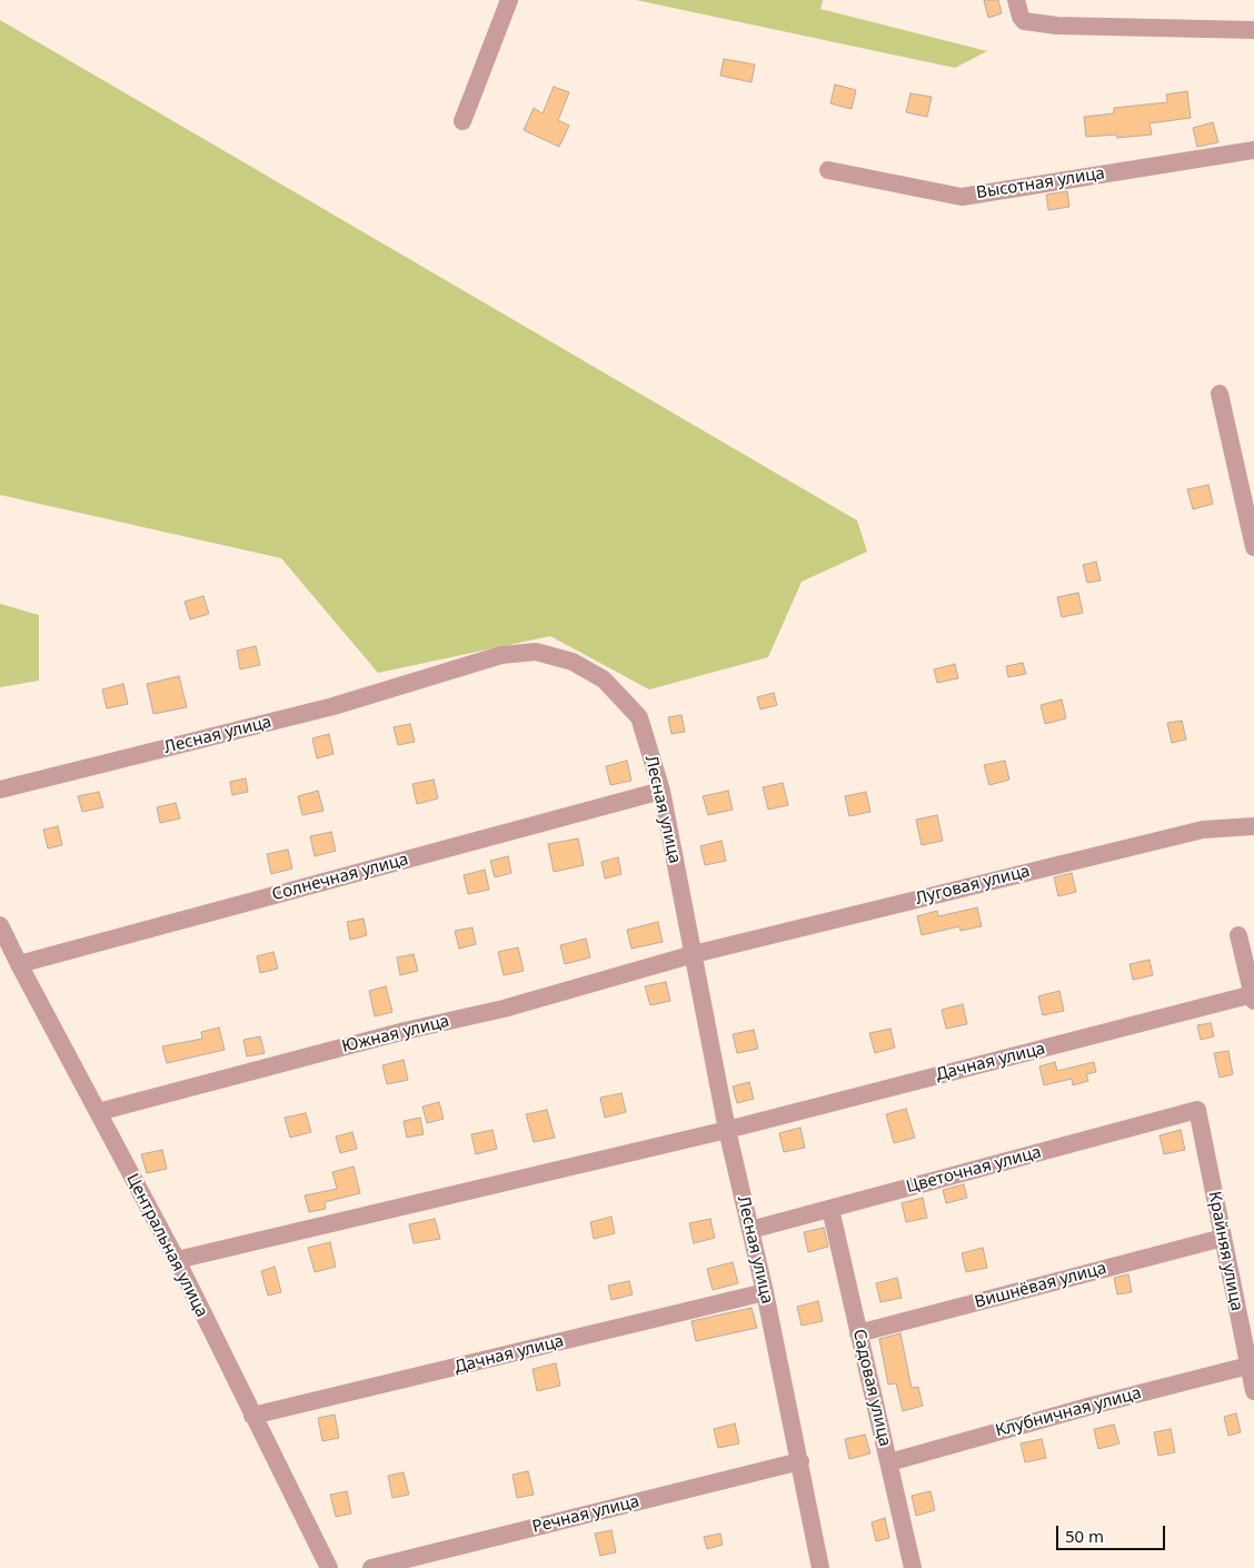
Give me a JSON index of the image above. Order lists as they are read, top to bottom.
{
  "streets": {
    "street": [
      "Высотная улица",
      "Лесная улица",
      "Солнечная улица",
      "Луговая улица",
      "Южная улица",
      "Дачная улица",
      "Цветочная улица",
      "Центральная улица",
      "Крайняя улица",
      "Вишнёвая улица",
      "Садовая улица",
      "Клубничная улица",
      "Речная улица"
    ]
  },
  "crossings": [
    ["Лесная улица", "Солнечная улица"],
    ["Лесная улица", "Луговая улица"],
    ["Лесная улица", "Южная улица"],
    ["Лесная улица", "Дачная улица"],
    ["Лесная улица", "Цветочная улица"],
    ["Лесная улица", "Речная улица"],
    ["Солнечная улица", "Центральная улица"],
    ["Луговая улица", "Южная улица"],
    ["Южная улица", "Центральная улица"],
    ["Дачная улица", "Центральная улица"],
    ["Цветочная улица", "Крайняя улица"],
    ["Цветочная улица", "Садовая улица"],
    ["Крайняя улица", "Вишнёвая улица"],
    ["Крайняя улица", "Клубничная улица"],
    ["Вишнёвая улица", "Садовая улица"],
    ["Садовая улица", "Клубничная улица"]
  ],
  "scale_bar": "50 m"
}
